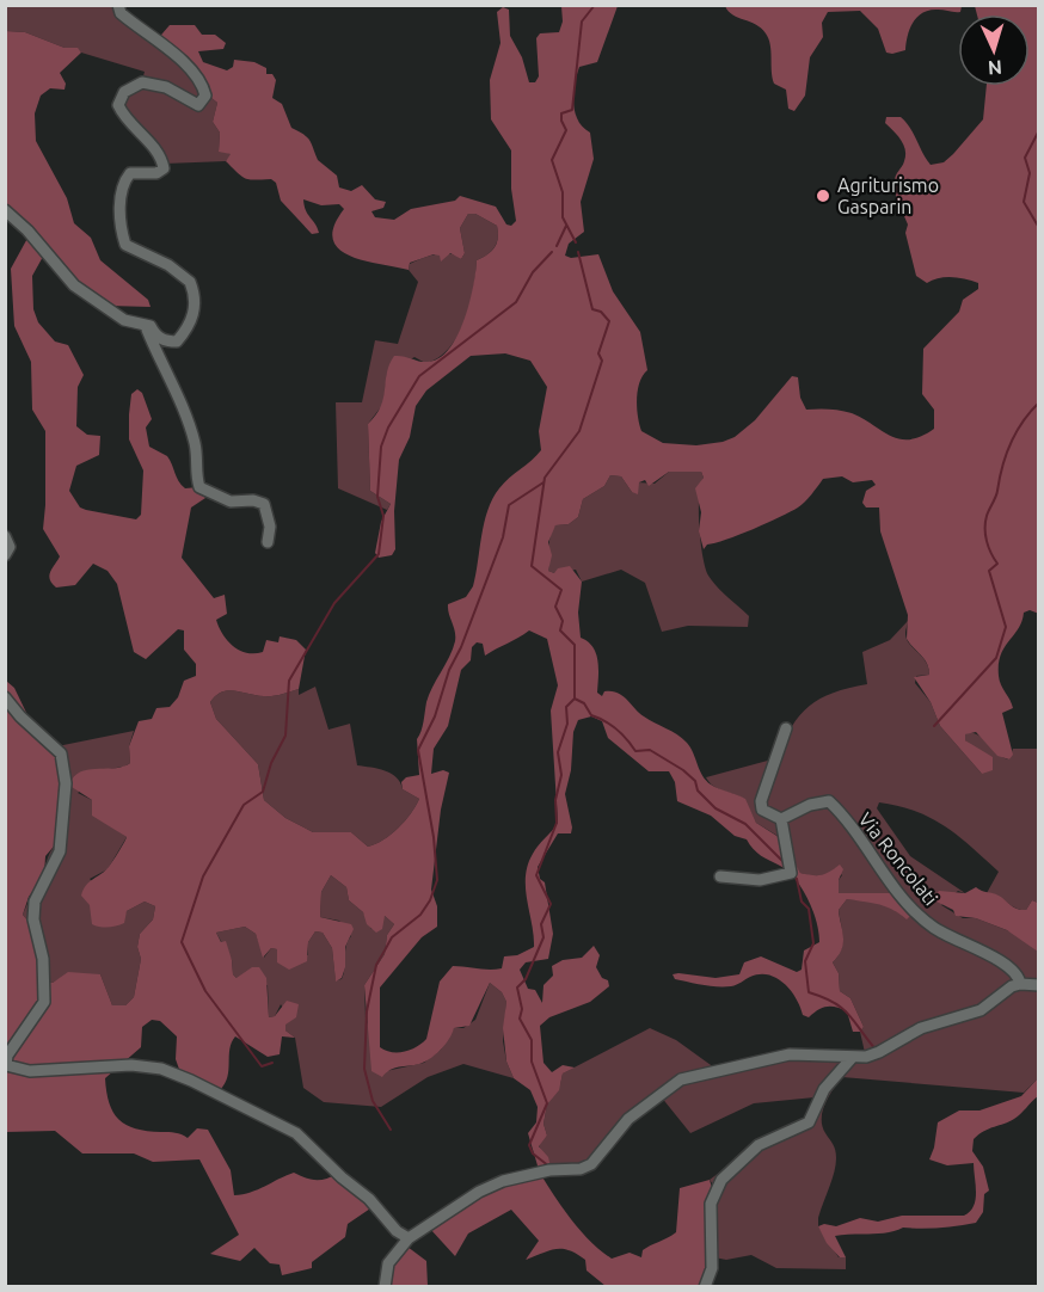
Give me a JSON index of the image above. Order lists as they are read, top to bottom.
{
  "streets": {
    "street": ["Via Roncolati"]
  },
  "places": ["Agriturismo Gasparin"],
  "north": "bottom"
}
